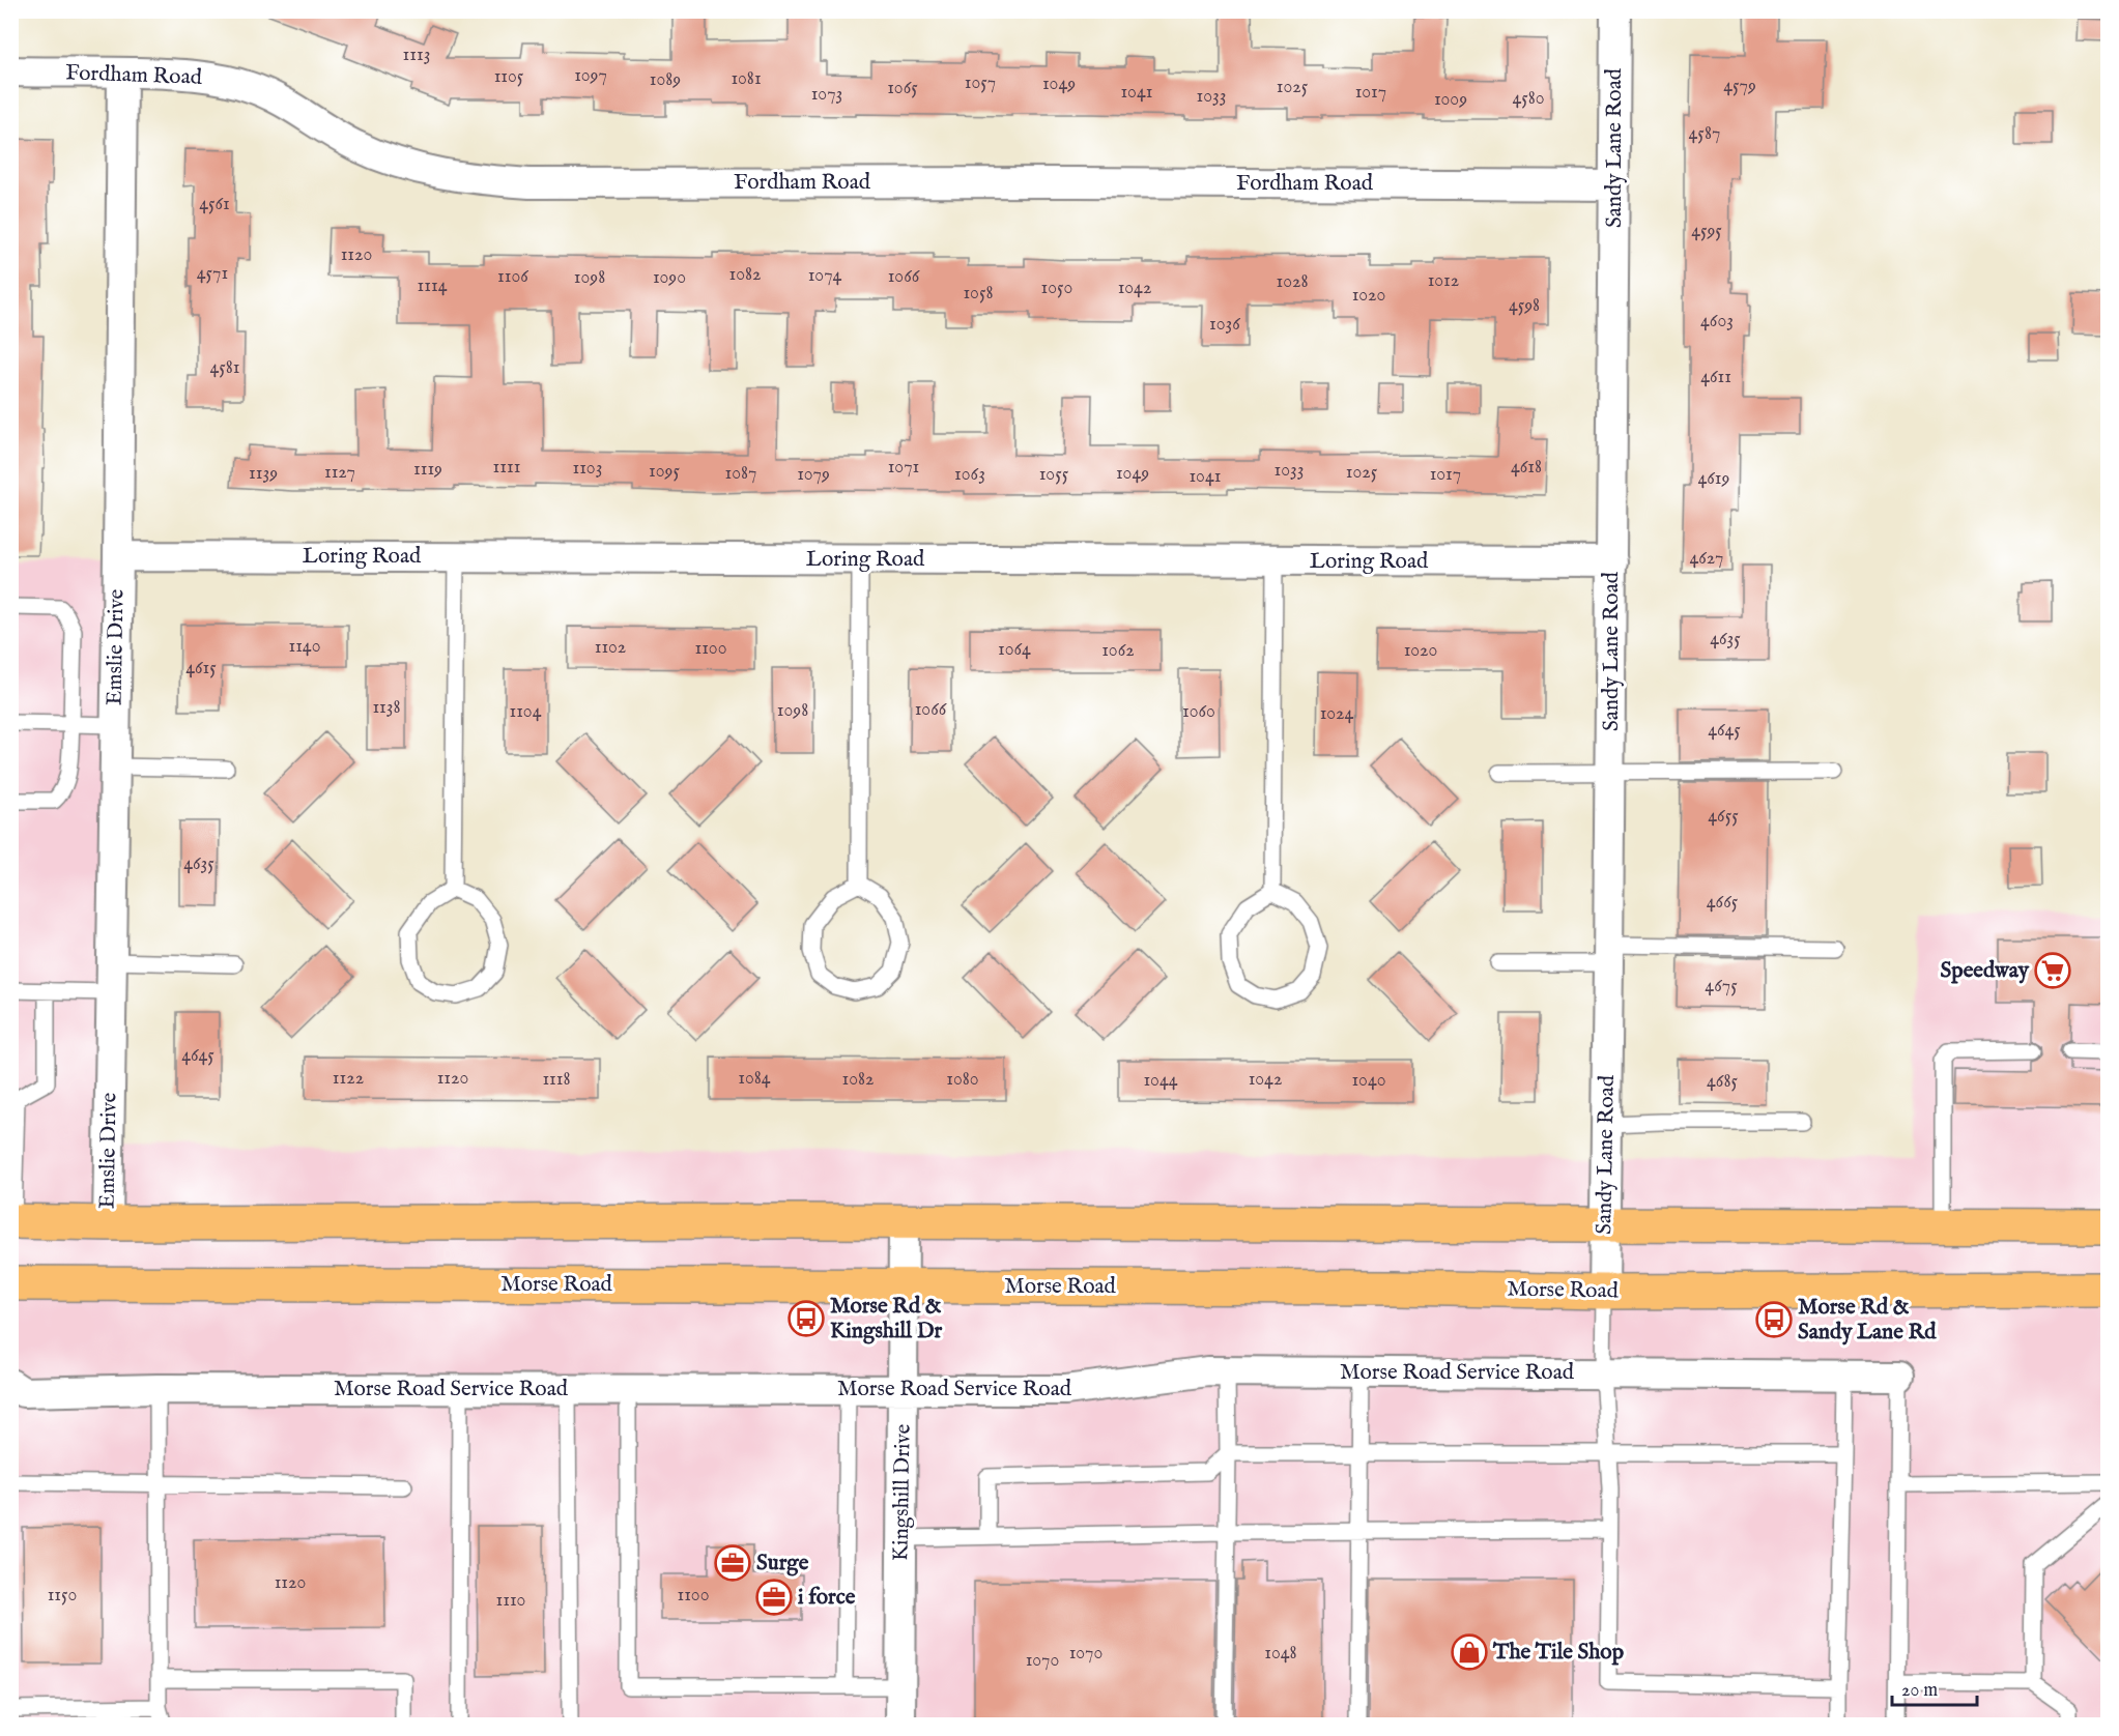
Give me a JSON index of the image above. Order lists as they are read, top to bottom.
{
  "streets": {
    "main road": ["Morse Road"],
    "street": [
      "Fordham Road",
      "Sandy Lane Road",
      "Loring Road",
      "Emslie Drive",
      "Morse Road Service Road",
      "Kingshill Drive"
    ]
  },
  "crossings": [
    ["Fordham Road", "Sandy Lane Road"],
    ["Fordham Road", "Emslie Drive"],
    ["Sandy Lane Road", "Loring Road"],
    ["Sandy Lane Road", "Morse Road"],
    ["Loring Road", "Emslie Drive"],
    ["Morse Road", "Kingshill Drive"],
    ["Morse Road Service Road", "Kingshill Drive"]
  ],
  "places": {
    "supermarket": ["Speedway"],
    "bus stop": ["Morse Rd & Kingshill Dr", "Morse Rd & Sandy Lane Rd"],
    "office": ["Surge", "i force"],
    "shop": ["The Tile Shop"]
  },
  "house_numbers": [
    "1113",
    "1097",
    "1105",
    "1081",
    "1089",
    "1057",
    "1049",
    "4579",
    "1025",
    "1065",
    "1041",
    "1017",
    "1073",
    "1033",
    "4580",
    "1009",
    "4587",
    "4561",
    "4595",
    "1120",
    "4571",
    "1082",
    "1074",
    "1106",
    "1066",
    "1098",
    "1090",
    "1012",
    "1028",
    "1114",
    "1050",
    "1042",
    "1058",
    "1020",
    "4598",
    "4603",
    "1036",
    "4581",
    "4611",
    "1111",
    "1071",
    "4618",
    "1103",
    "1119",
    "1033",
    "1095",
    "1127",
    "1025",
    "1139",
    "1087",
    "1049",
    "1079",
    "1063",
    "1055",
    "1017",
    "1041",
    "4619",
    "4627",
    "4635",
    "1140",
    "1102",
    "1100",
    "1064",
    "1062",
    "1020",
    "4615",
    "1138",
    "1066",
    "1098",
    "1104",
    "1060",
    "1024",
    "4645",
    "4655",
    "4635",
    "4665",
    "4675",
    "4645",
    "1122",
    "1120",
    "1084",
    "1118",
    "1082",
    "1080",
    "1042",
    "1044",
    "1040",
    "4685",
    "1120",
    "1150",
    "1100",
    "1110",
    "1070",
    "1048",
    "1070"
  ],
  "scale_bar": "20 m"
}
